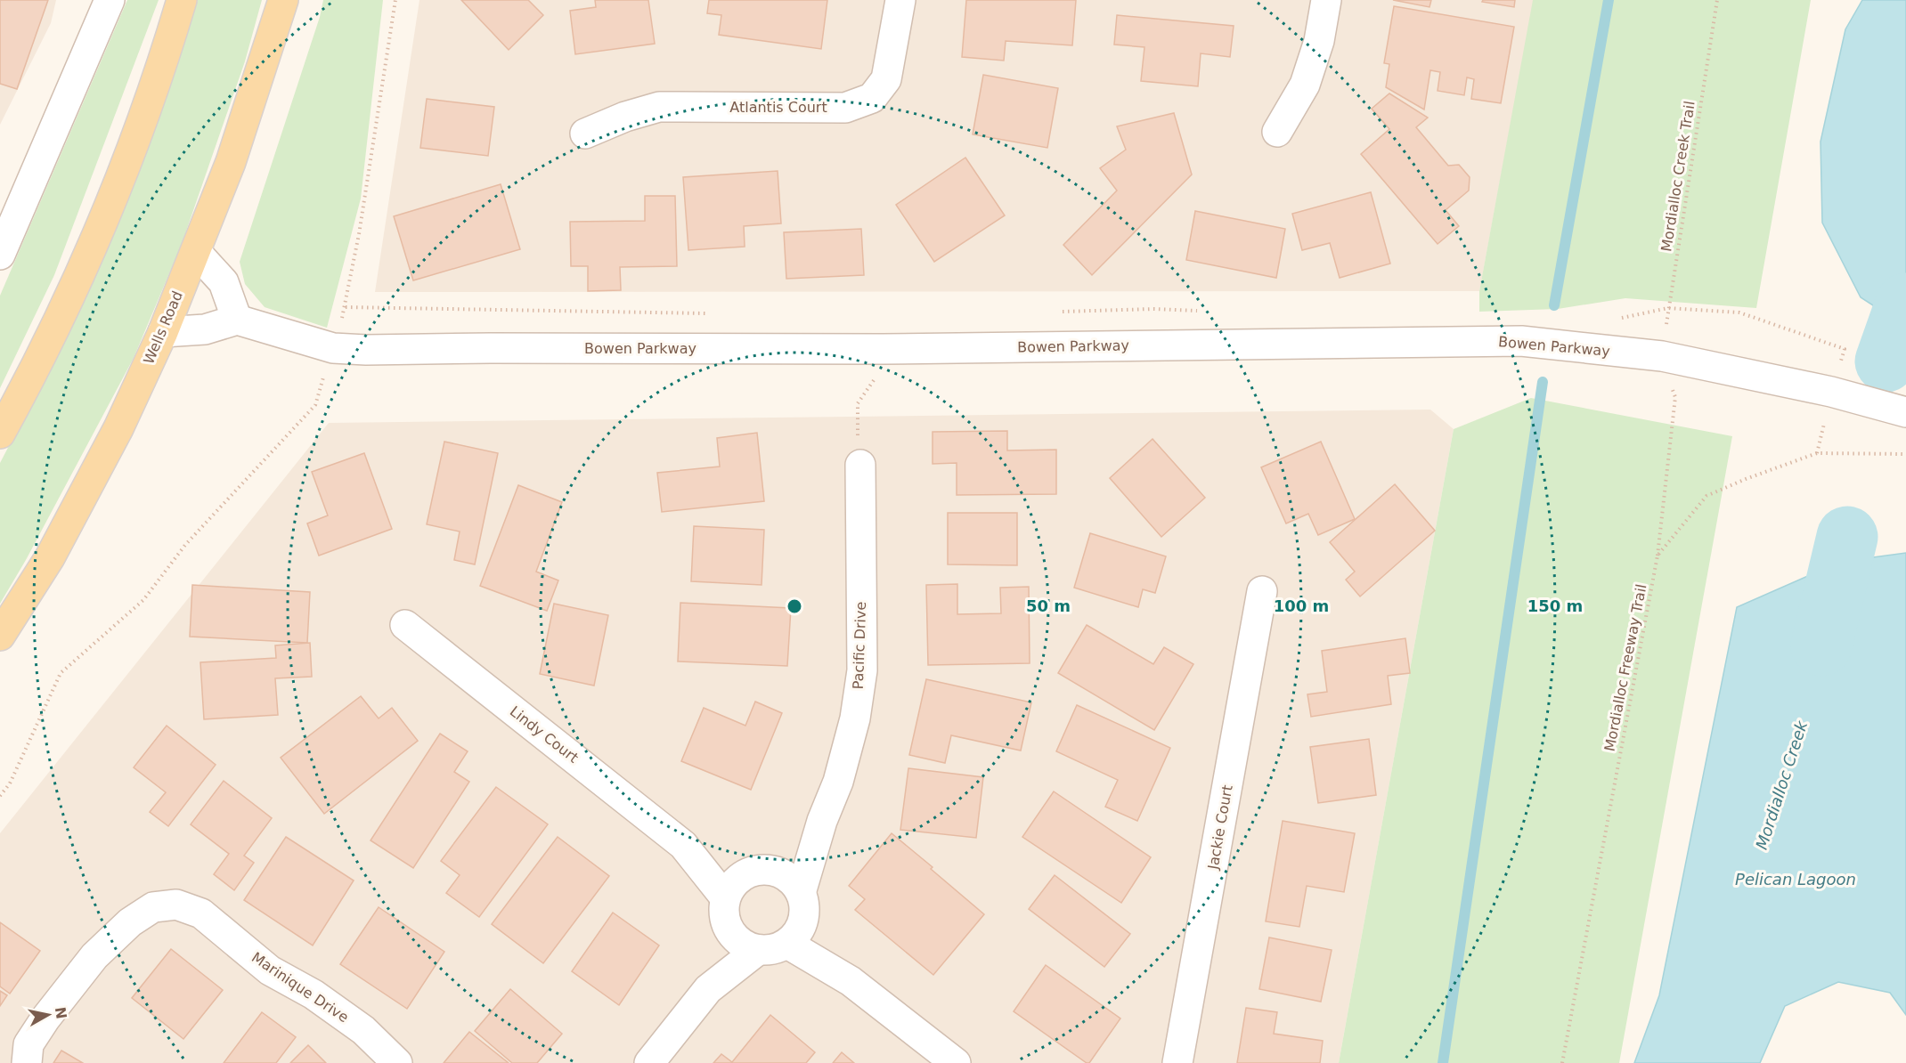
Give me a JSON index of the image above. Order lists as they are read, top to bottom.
{
  "streets": {
    "main road": ["Wells Road"],
    "street": [
      "Atlantis Court",
      "Bowen Parkway",
      "Pacific Drive",
      "Lindy Court",
      "Jackie Court",
      "Marinique Drive"
    ],
    "path": ["Mordialloc Creek Trail", "Mordialloc Freeway Trail"]
  },
  "crossings": [
    ["Mordialloc Creek Trail", "Bowen Parkway"],
    ["Pacific Drive", "Lindy Court"]
  ],
  "water": ["Mordialloc Creek", "Pelican Lagoon"],
  "north": "right",
  "rings": ["50 m", "100 m", "150 m"]
}
